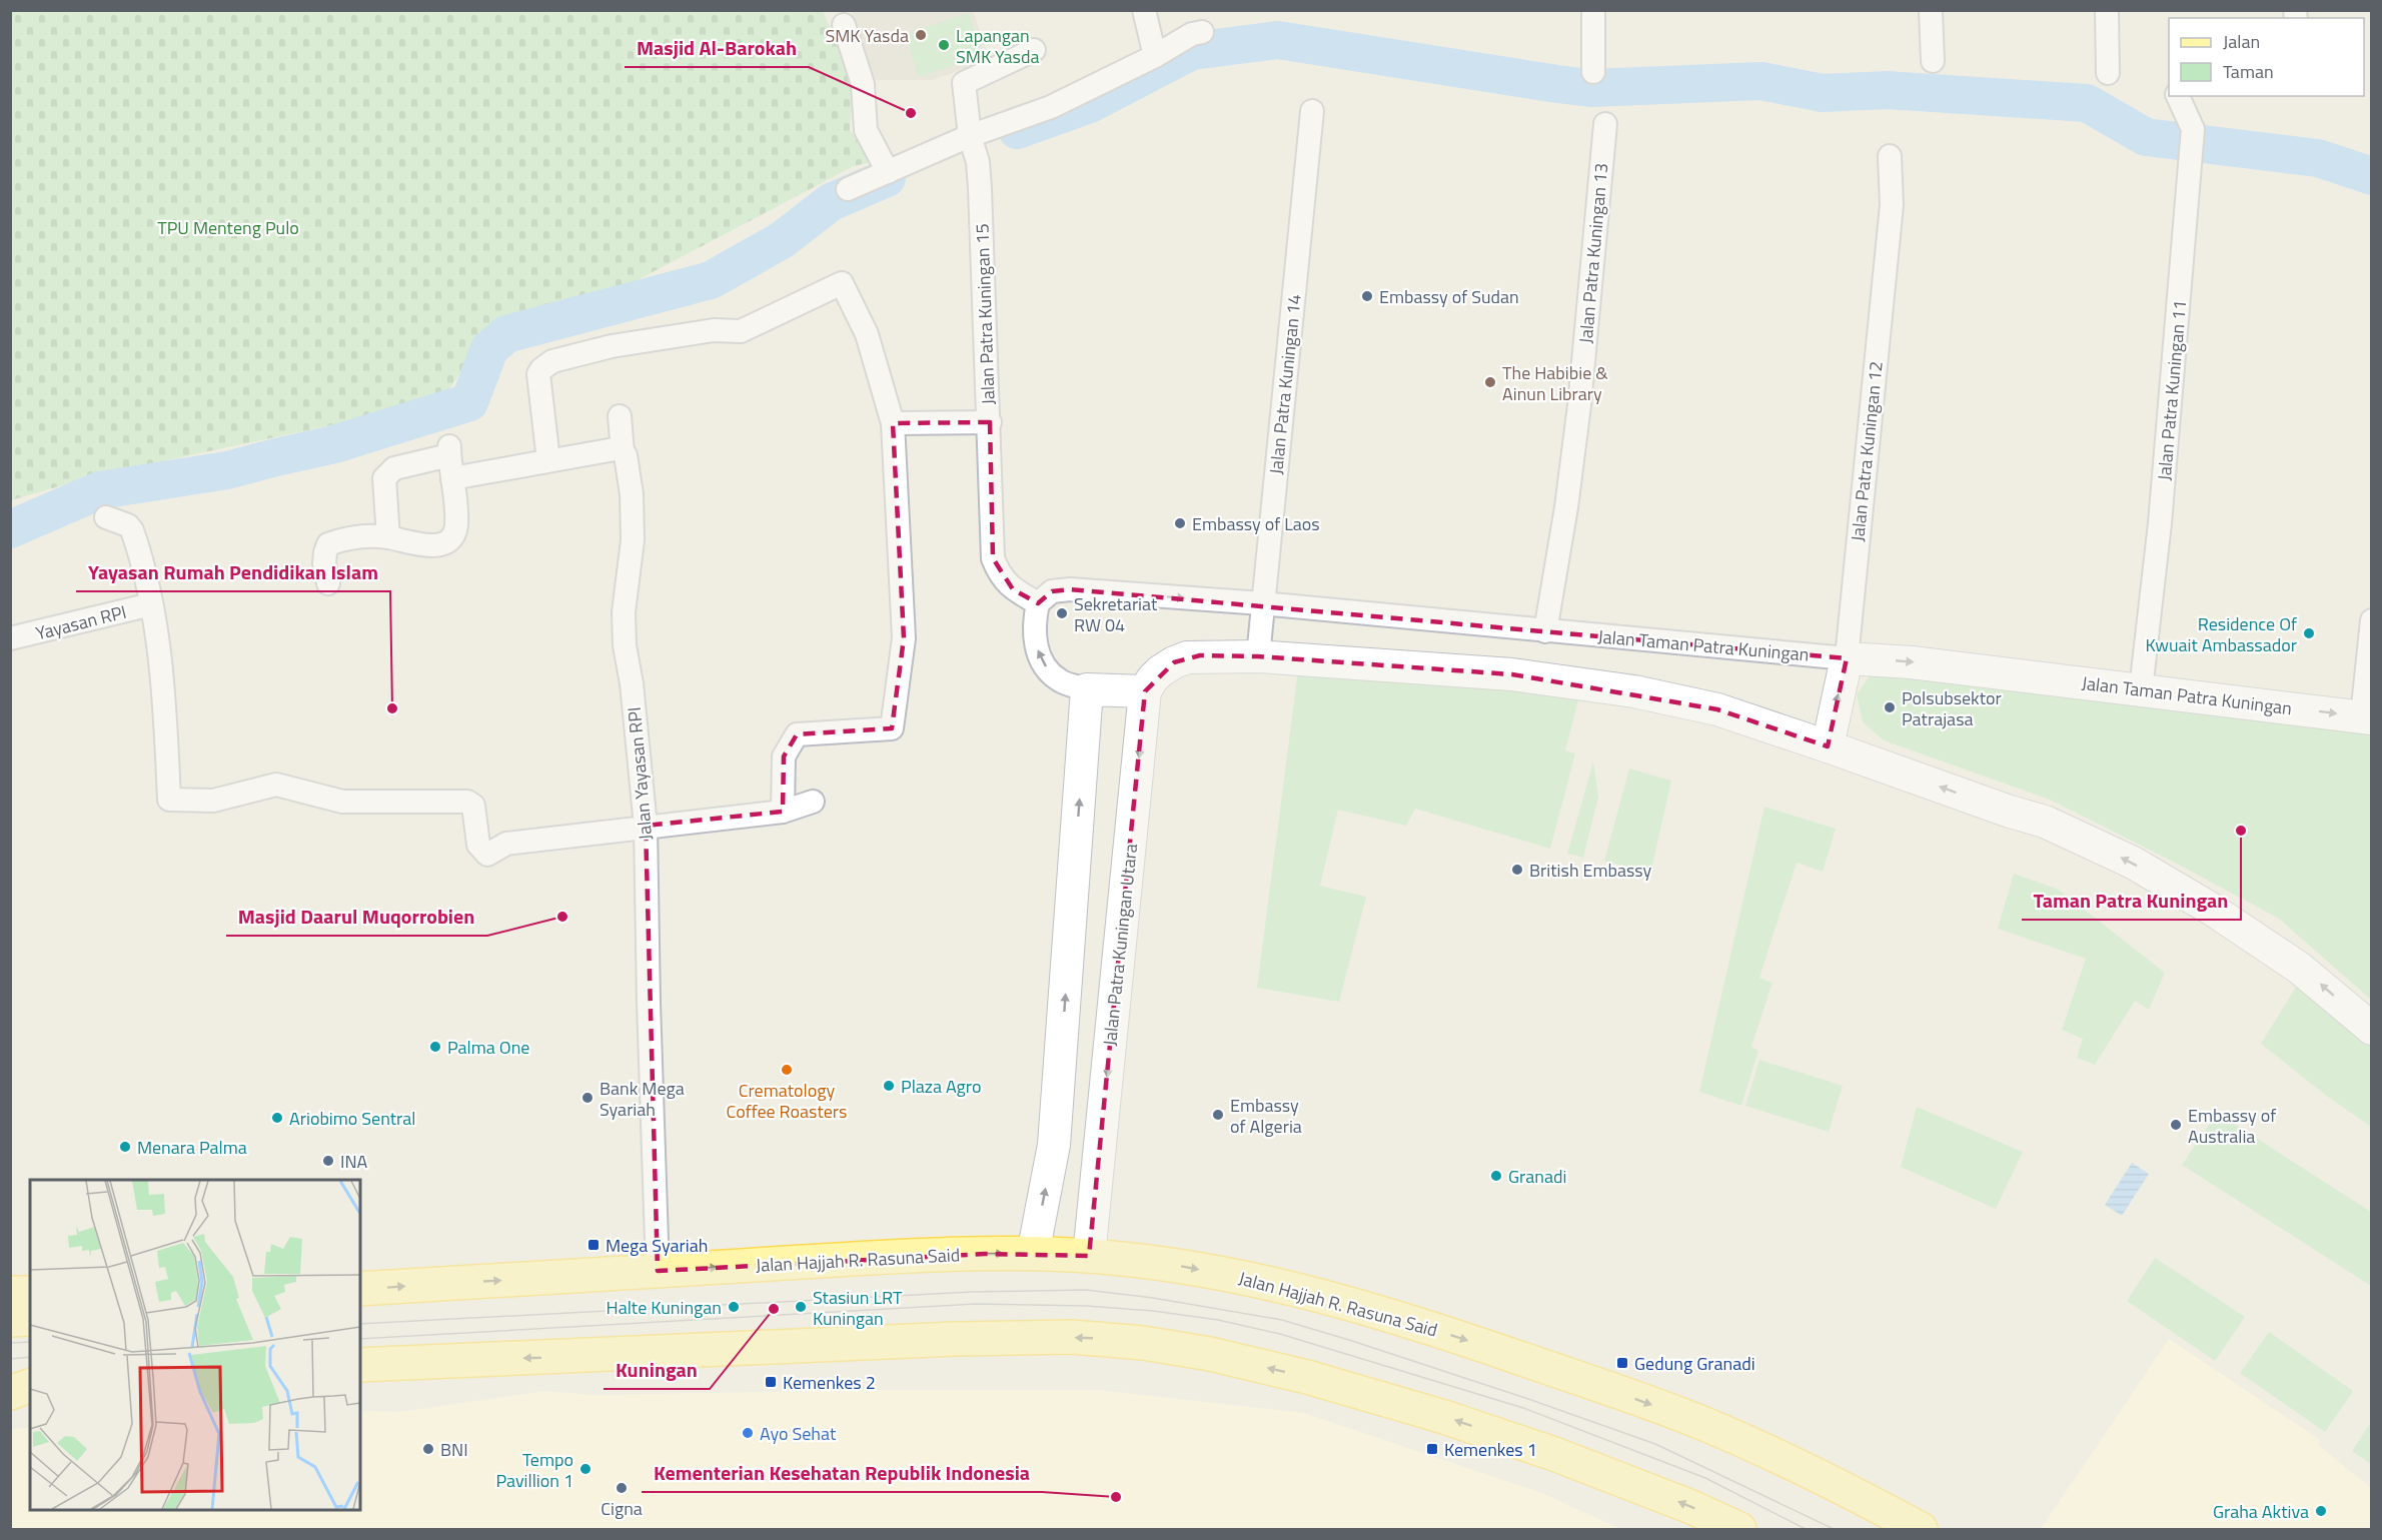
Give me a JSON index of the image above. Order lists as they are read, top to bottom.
{
  "streets": {
    "main road": ["Jalan Hajjah R. Rasuna Said"],
    "street": [
      "Jalan Patra Kuningan 13",
      "Jalan Patra Kuningan 15",
      "Jalan Patra Kuningan 14",
      "Jalan Patra Kuningan 11",
      "Jalan Patra Kuningan 12",
      "Yayasan RPI",
      "Jalan Taman Patra Kuningan",
      "Jalan Yayasan RPI",
      "Jalan Patra Kuningan Utara"
    ]
  },
  "crossings": [
    ["Jalan Patra Kuningan 13", "Jalan Taman Patra Kuningan"],
    ["Jalan Patra Kuningan 15", "Jalan Taman Patra Kuningan"],
    ["Jalan Patra Kuningan 14", "Jalan Taman Patra Kuningan"],
    ["Jalan Patra Kuningan 11", "Jalan Taman Patra Kuningan"],
    ["Jalan Patra Kuningan 12", "Jalan Taman Patra Kuningan"],
    ["Jalan Yayasan RPI", "Jalan Hajjah R. Rasuna Said"],
    ["Jalan Patra Kuningan Utara", "Jalan Hajjah R. Rasuna Said"]
  ],
  "parks": ["TPU Menteng Pulo"],
  "places": {
    "other": [
      "SMK Yasda",
      "Lapangan SMK Yasda",
      "Masjid Al-Barokah",
      "Embassy of Sudan",
      "The Habibie & Ainun Library",
      "Embassy of Laos",
      "Sekretariat RW 04",
      "Residence Of Kwuait Ambassador",
      "Polsubsektor Patrajasa",
      "Yayasan Rumah Pendidikan Islam",
      "Taman Patra Kuningan",
      "British Embassy",
      "Masjid Daarul Muqorrobien",
      "Palma One",
      "Crematology Coffee Roasters",
      "Plaza Agro",
      "Bank Mega Syariah",
      "Embassy of Algeria",
      "Ariobimo Sentral",
      "Embassy of Australia",
      "Menara Palma",
      "INA",
      "Granadi",
      "Halte Kuningan",
      "Stasiun LRT Kuningan",
      "Kuningan",
      "Ayo Sehat",
      "BNI",
      "Tempo Pavillion 1",
      "Cigna",
      "Kementerian Kesehatan Republik Indonesia",
      "Graha Aktiva"
    ],
    "transit": [
      "Mega Syariah",
      "Gedung Granadi",
      "Kemenkes 2",
      "Kemenkes 1"
    ]
  },
  "legend": ["Jalan", "Taman"]
}
